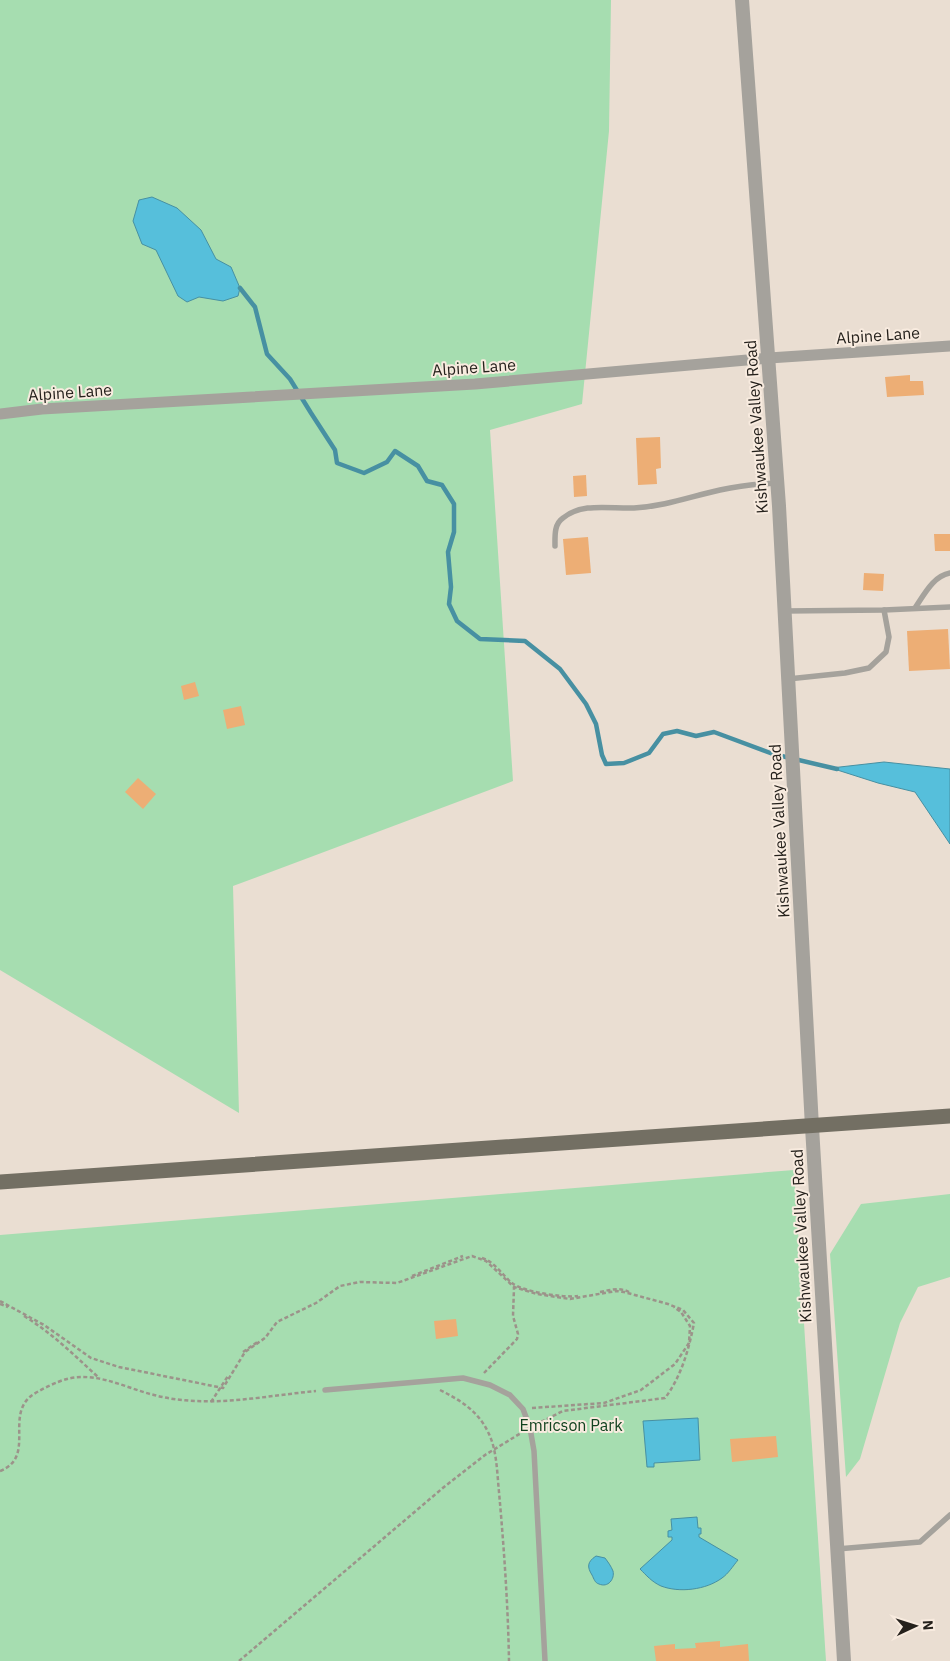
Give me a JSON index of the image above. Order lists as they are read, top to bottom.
{
  "streets": {
    "street": ["Alpine Lane", "Kishwaukee Valley Road"]
  },
  "crossings": [
    ["Alpine Lane", "Kishwaukee Valley Road"]
  ],
  "parks": ["Emricson Park"],
  "north": "right"
}
